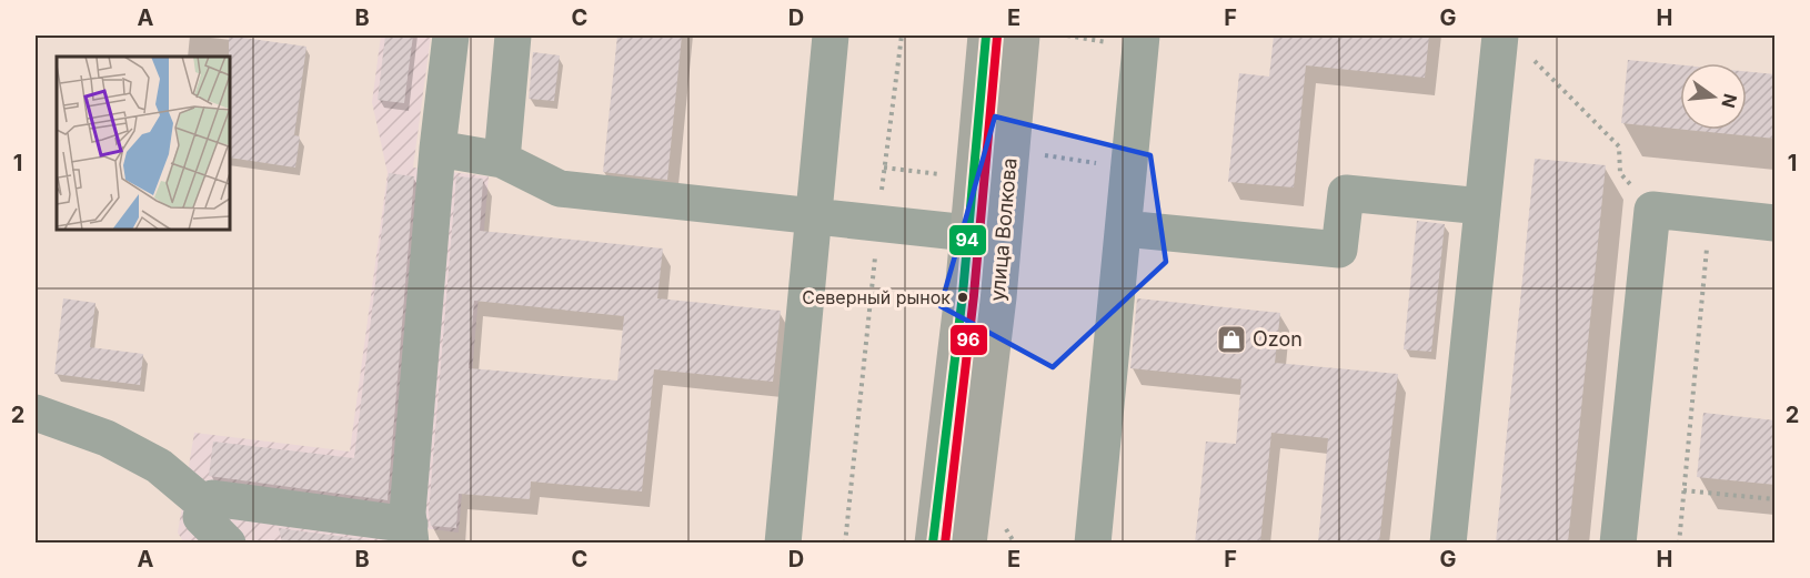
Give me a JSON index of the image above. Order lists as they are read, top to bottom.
{
  "streets": {
    "main road": ["улица Волкова"]
  },
  "places": {
    "other": ["Северный рынок"],
    "shop": ["Ozon"]
  },
  "lines": ["transit line 94", "transit line 96"],
  "north": "right",
  "grid": {
    "columns": [
      "A",
      "B",
      "C",
      "D",
      "E",
      "F",
      "G",
      "H"
    ],
    "rows": ["1", "2"]
  }
}
